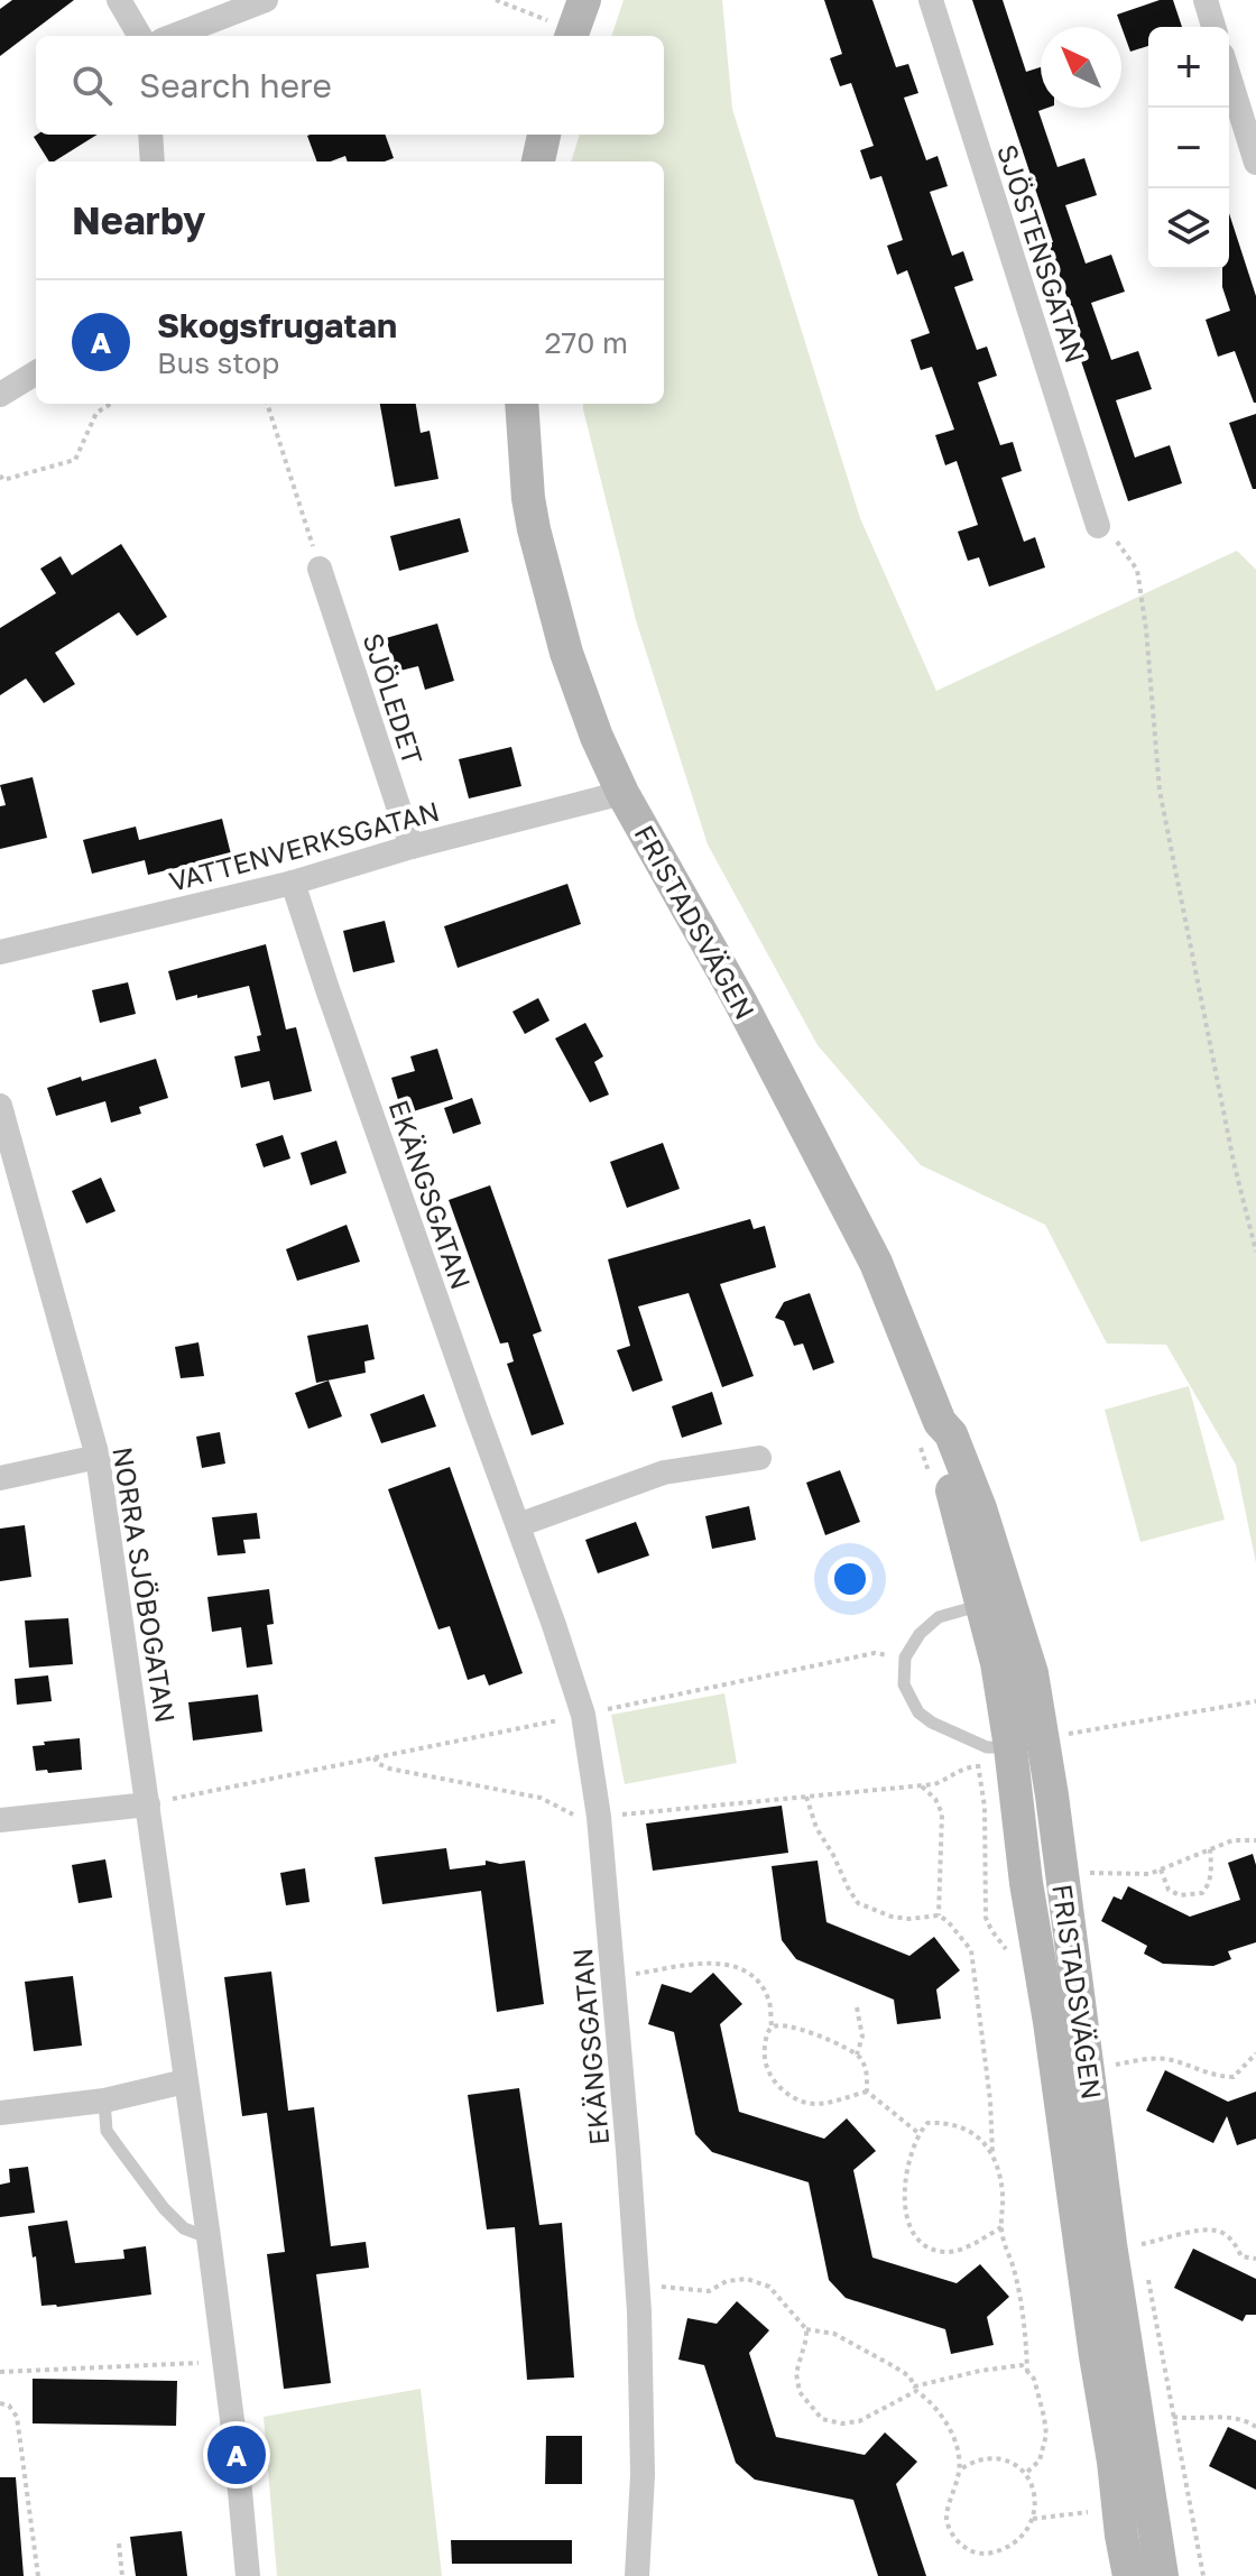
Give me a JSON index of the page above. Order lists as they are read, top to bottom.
{
  "streets": {
    "street": [
      "SJÖSTENSGATAN",
      "SJÖLEDET",
      "VATTENVERKSGATAN",
      "FRISTADSVÄGEN",
      "EKÄNGSGATAN",
      "NORRA SJÖBOGATAN"
    ]
  },
  "crossings": [
    ["SJÖLEDET", "VATTENVERKSGATAN"],
    ["VATTENVERKSGATAN", "FRISTADSVÄGEN"],
    ["VATTENVERKSGATAN", "EKÄNGSGATAN"]
  ],
  "north": "top left",
  "page": {
    "map_buttons": ["+", "−"],
    "search": "Search here",
    "heading": "Nearby",
    "list": [
      {
        "mark": "A",
        "name": "Skogsfrugatan",
        "note": "Bus stop",
        "value": "270 m"
      }
    ],
    "pins": "A"
  }
}
